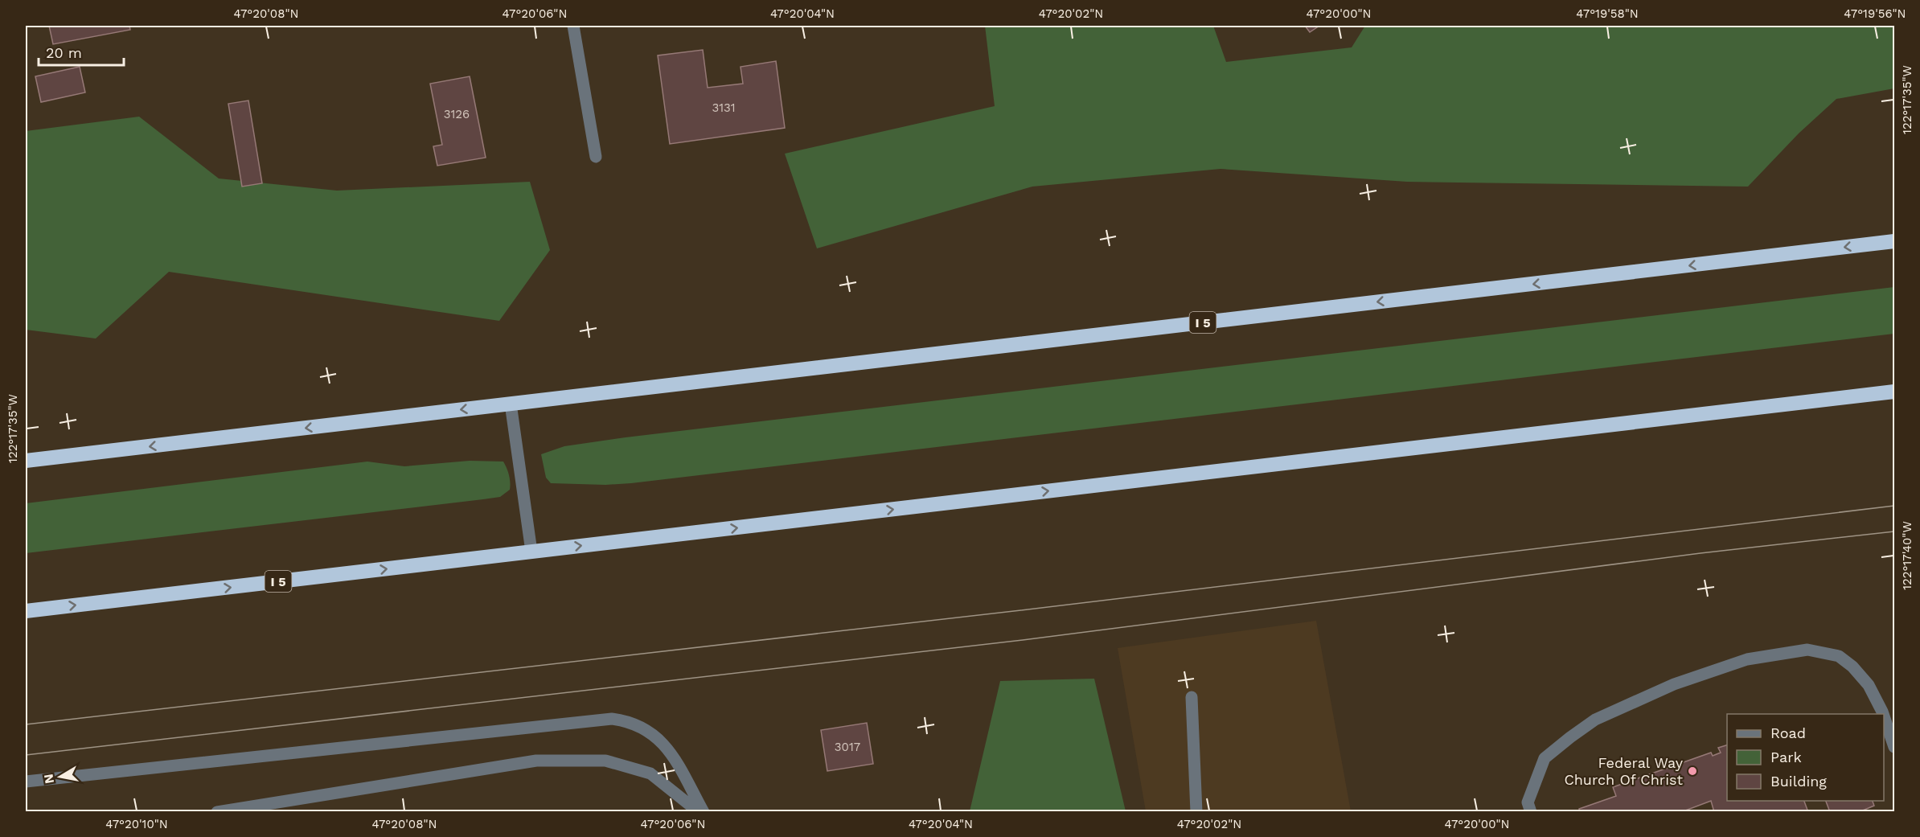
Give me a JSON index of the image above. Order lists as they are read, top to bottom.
{
  "streets": {
    "highway": ["I 5"]
  },
  "places": ["Federal Way Church Of Christ"],
  "house_numbers": ["3131", "3126", "3017"],
  "legend": ["Road", "Park", "Building"],
  "scale_bar": "20 m",
  "north": "left",
  "coordinates": [
    "47°20'08\"N",
    "47°20'06\"N",
    "47°20'04\"N",
    "47°20'02\"N",
    "47°20'00\"N",
    "47°19'58\"N",
    "47°19'56\"N",
    "122°17'35\"W",
    "122°17'40\"W",
    "47°20'10\"N"
  ]
}
